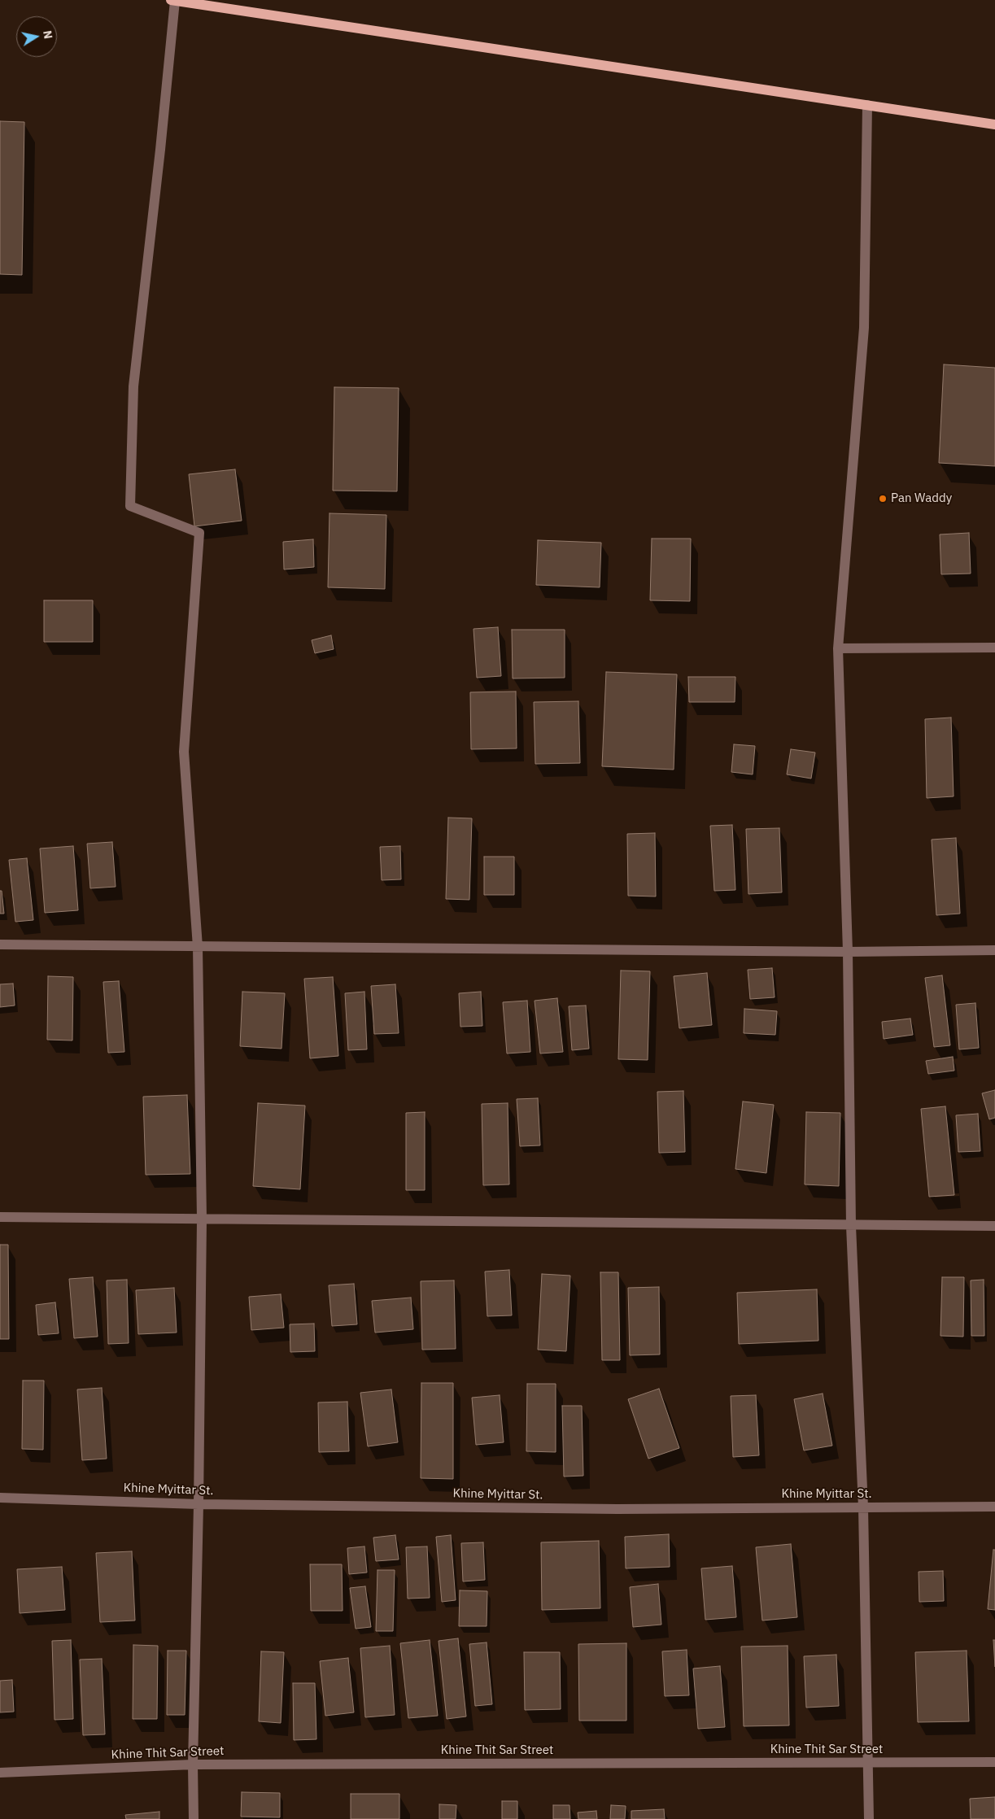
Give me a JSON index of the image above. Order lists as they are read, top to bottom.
{
  "streets": {
    "street": ["Khine Myittar St.", "Khine Thit Sar Street"]
  },
  "places": ["Pan Waddy"],
  "north": "right"
}
